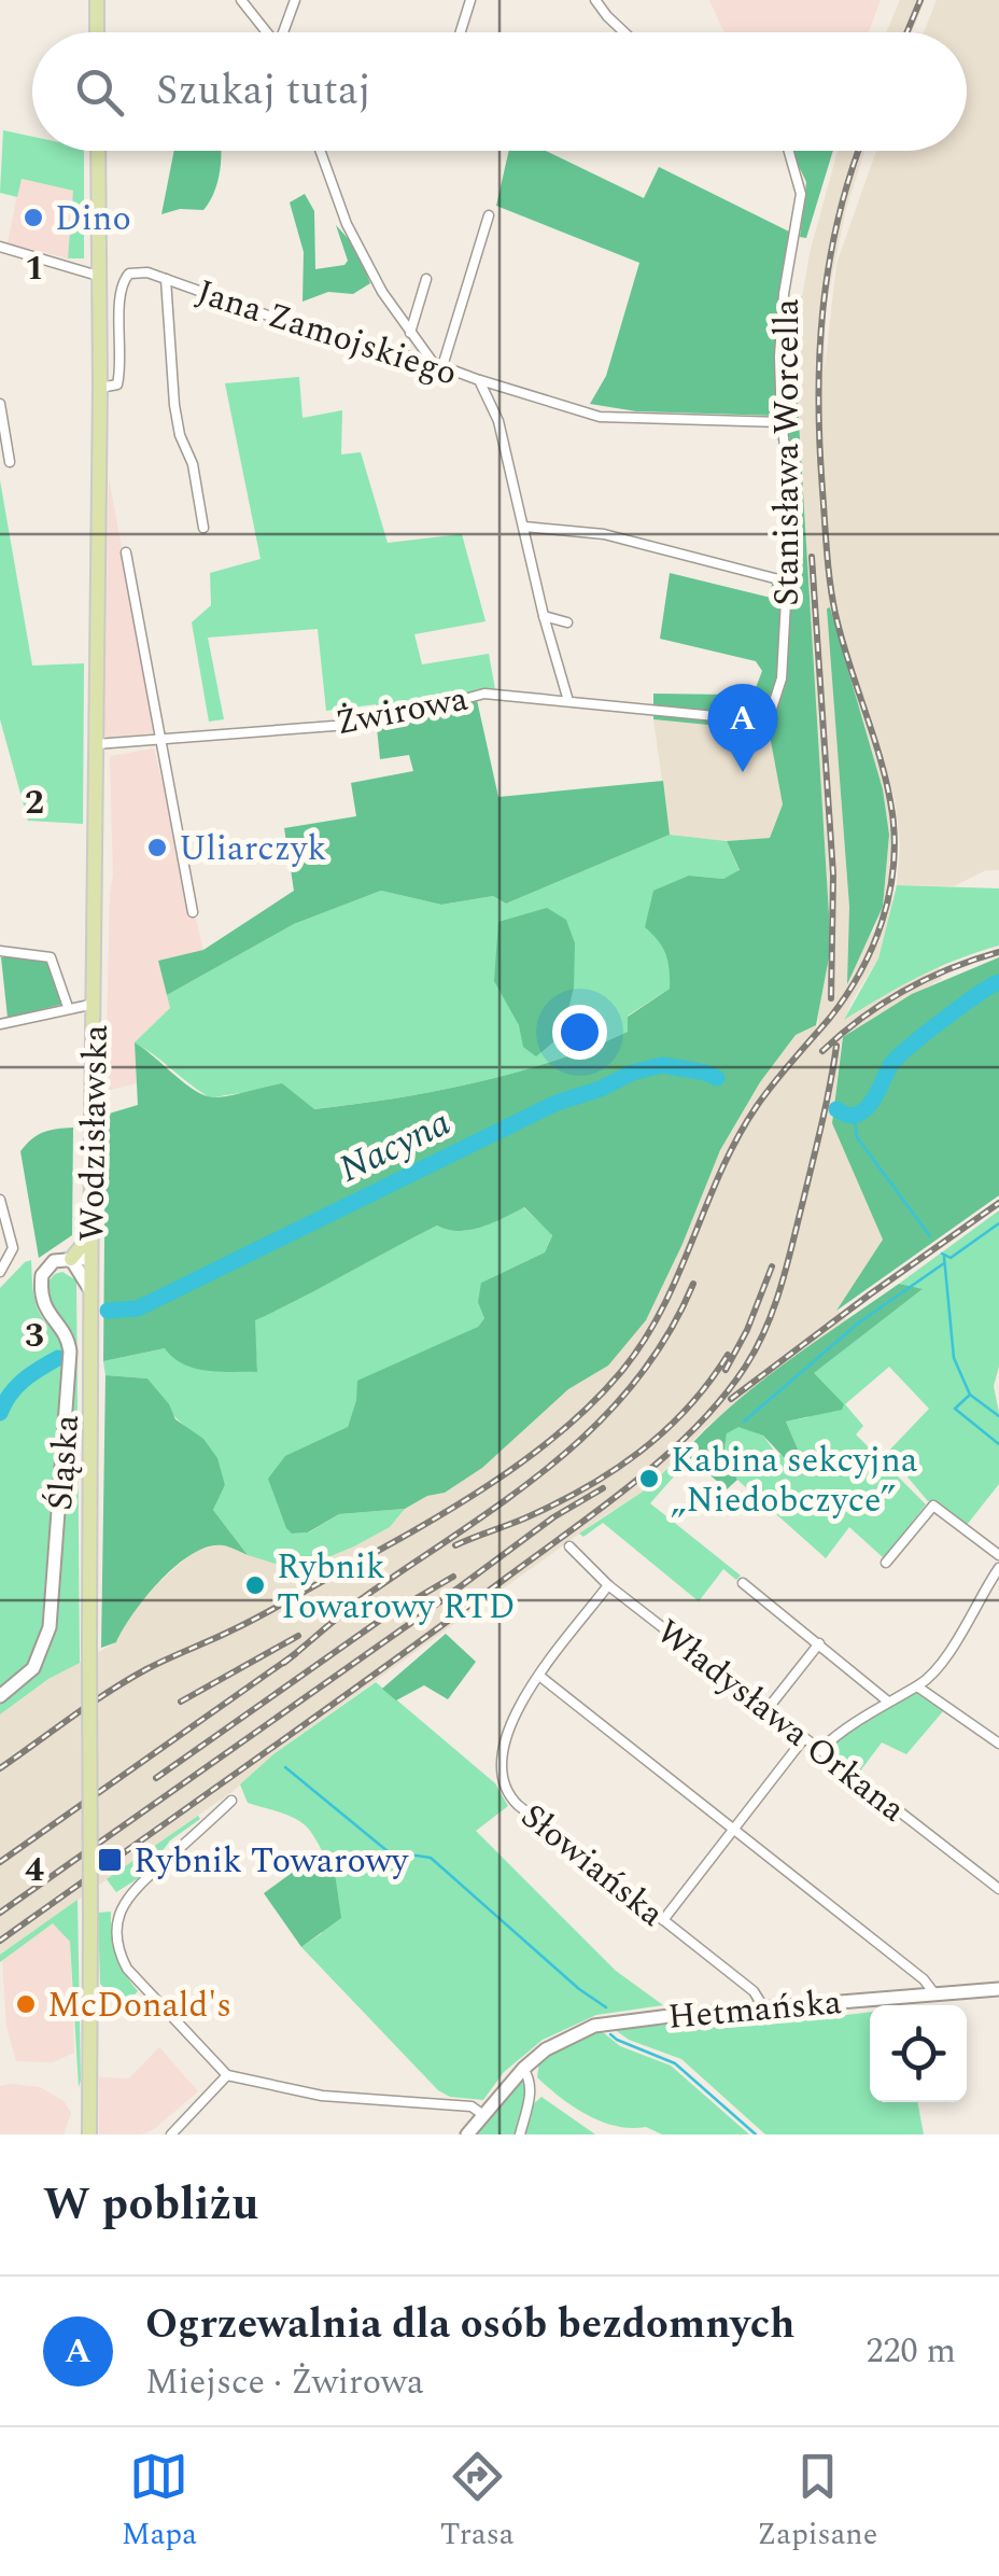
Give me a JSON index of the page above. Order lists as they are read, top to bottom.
{
  "streets": {
    "main road": ["Wodzisławska"],
    "street": [
      "Jana Zamojskiego",
      "Stanisława Worcella",
      "Żwirowa",
      "Śląska",
      "Władysława Orkana",
      "Słowiańska",
      "Hetmańska"
    ]
  },
  "crossings": [
    ["Jana Zamojskiego", "Żwirowa"],
    ["Jana Zamojskiego", "Wodzisławska"],
    ["Stanisława Worcella", "Żwirowa"],
    ["Żwirowa", "Wodzisławska"],
    ["Władysława Orkana", "Słowiańska"],
    ["Słowiańska", "Hetmańska"]
  ],
  "water": ["Nacyna"],
  "places": {
    "other": [
      "Dino",
      "Uliarczyk",
      "Kabina sekcyjna „Niedobczyce”",
      "Rybnik Towarowy RTD",
      "McDonald's"
    ],
    "transit": ["Rybnik Towarowy"]
  },
  "page": {
    "search": "Szukaj tutaj",
    "pins": "A",
    "heading": "W pobliżu",
    "list": [
      {
        "mark": "A",
        "name": "Ogrzewalnia dla osób bezdomnych",
        "note": "Miejsce · Żwirowa",
        "value": "220 m"
      }
    ],
    "nav": ["Mapa", "Trasa", "Zapisane"]
  },
  "grid": {
    "rows": [
      "1",
      "2",
      "3",
      "4"
    ]
  }
}
